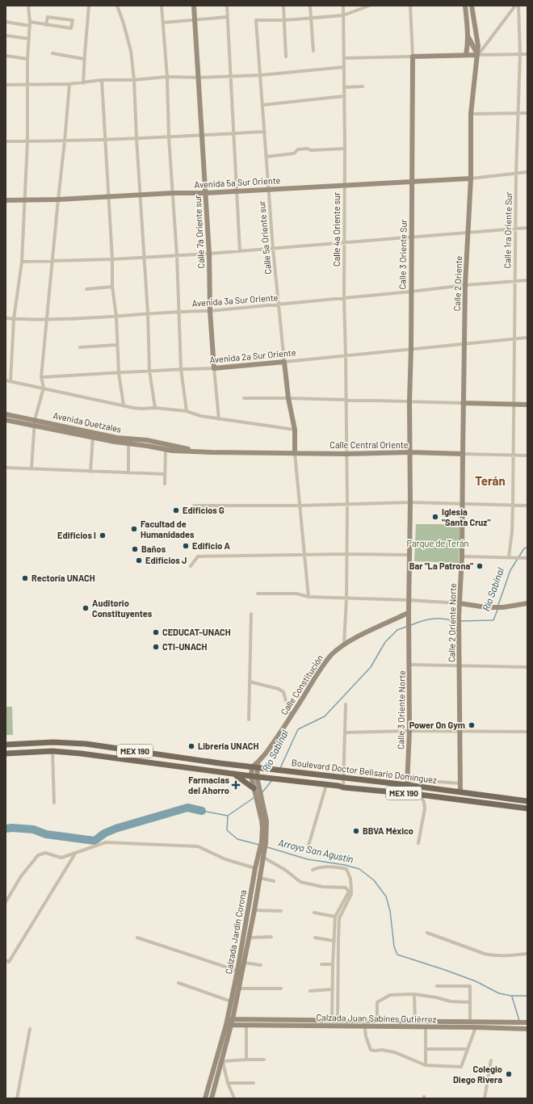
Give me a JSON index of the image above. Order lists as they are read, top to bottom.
{
  "streets": {
    "main road": [
      "Avenida 5a Sur Oriente",
      "Calle 7a Oriente sur",
      "Calle 5a Oriente sur",
      "Calle 3 Oriente Sur",
      "Calle 2 Oriente",
      "Avenida 2a Sur Oriente",
      "Avenida Quetzales",
      "Calle Central Oriente",
      "Calle 2 Oriente Norte",
      "Calle Constitución",
      "Calle 3 Oriente Norte",
      "MEX 190",
      "Boulevard Doctor Belisario Domínguez",
      "Calzada Jardín Corona",
      "Calzada Juan Sabines Gutiérrez"
    ],
    "street": ["Calle 4a Oriente sur", "Calle 1ra Oriente Sur", "Avenida 3a Sur Oriente"]
  },
  "crossings": [
    ["Avenida 5a Sur Oriente", "Calle 4a Oriente sur"],
    ["Avenida 5a Sur Oriente", "Calle 7a Oriente sur"],
    ["Avenida 5a Sur Oriente", "Calle 5a Oriente sur"],
    ["Avenida 5a Sur Oriente", "Calle 3 Oriente Sur"],
    ["Avenida 5a Sur Oriente", "Calle 2 Oriente"],
    ["Calle 4a Oriente sur", "Avenida 3a Sur Oriente"],
    ["Calle 4a Oriente sur", "Avenida 2a Sur Oriente"],
    ["Calle 4a Oriente sur", "Calle Central Oriente"],
    ["Calle 4a Oriente sur", "Calle Constitución"],
    ["Calle 1ra Oriente Sur", "Avenida 3a Sur Oriente"],
    ["Calle 1ra Oriente Sur", "Avenida 2a Sur Oriente"],
    ["Calle 1ra Oriente Sur", "Calle Central Oriente"],
    ["Calle 7a Oriente sur", "Avenida 3a Sur Oriente"],
    ["Calle 7a Oriente sur", "Avenida 2a Sur Oriente"],
    ["Calle 5a Oriente sur", "Avenida 3a Sur Oriente"],
    ["Calle 5a Oriente sur", "Avenida 2a Sur Oriente"],
    ["Calle 5a Oriente sur", "Calle Central Oriente"],
    ["Calle 3 Oriente Sur", "Avenida 3a Sur Oriente"],
    ["Calle 3 Oriente Sur", "Avenida 2a Sur Oriente"],
    ["Calle 3 Oriente Sur", "Calle Central Oriente"],
    ["Calle 2 Oriente", "Avenida 3a Sur Oriente"],
    ["Calle 2 Oriente", "Avenida 2a Sur Oriente"],
    ["Calle 2 Oriente", "Calle Central Oriente"],
    ["Calle 2 Oriente", "Calle 2 Oriente Norte"],
    ["Avenida Quetzales", "Calle Central Oriente"],
    ["Calle Central Oriente", "Calle 2 Oriente Norte"],
    ["Calle 2 Oriente Norte", "Boulevard Doctor Belisario Domínguez"],
    ["Calle Constitución", "Calle 3 Oriente Norte"],
    ["Calle Constitución", "Boulevard Doctor Belisario Domínguez"],
    ["Calle Constitución", "Calzada Jardín Corona"],
    ["Calle 3 Oriente Norte", "Boulevard Doctor Belisario Domínguez"],
    ["Boulevard Doctor Belisario Domínguez", "Calzada Jardín Corona"],
    ["Calzada Jardín Corona", "Calzada Juan Sabines Gutiérrez"]
  ],
  "districts": ["Terán"],
  "water": ["Río Sabinal", "Arroyo San Agustín"],
  "parks": ["Parque de Terán"],
  "places": {
    "other": [
      "Edificios G",
      "Iglesia \"Santa Cruz\"",
      "Facultad de Humanidades",
      "Edificios I",
      "Edificio A",
      "Baños",
      "Edificios J",
      "Bar \"La Patrona\"",
      "Rectoría UNACH",
      "Auditorio Constituyentes",
      "CEDUCAT-UNACH",
      "CTI-UNACH",
      "Power On Gym",
      "Libreria UNACH",
      "BBVA México",
      "Colegio Diego Rivera"
    ],
    "health": ["Farmacias del Ahorro"]
  }
}
